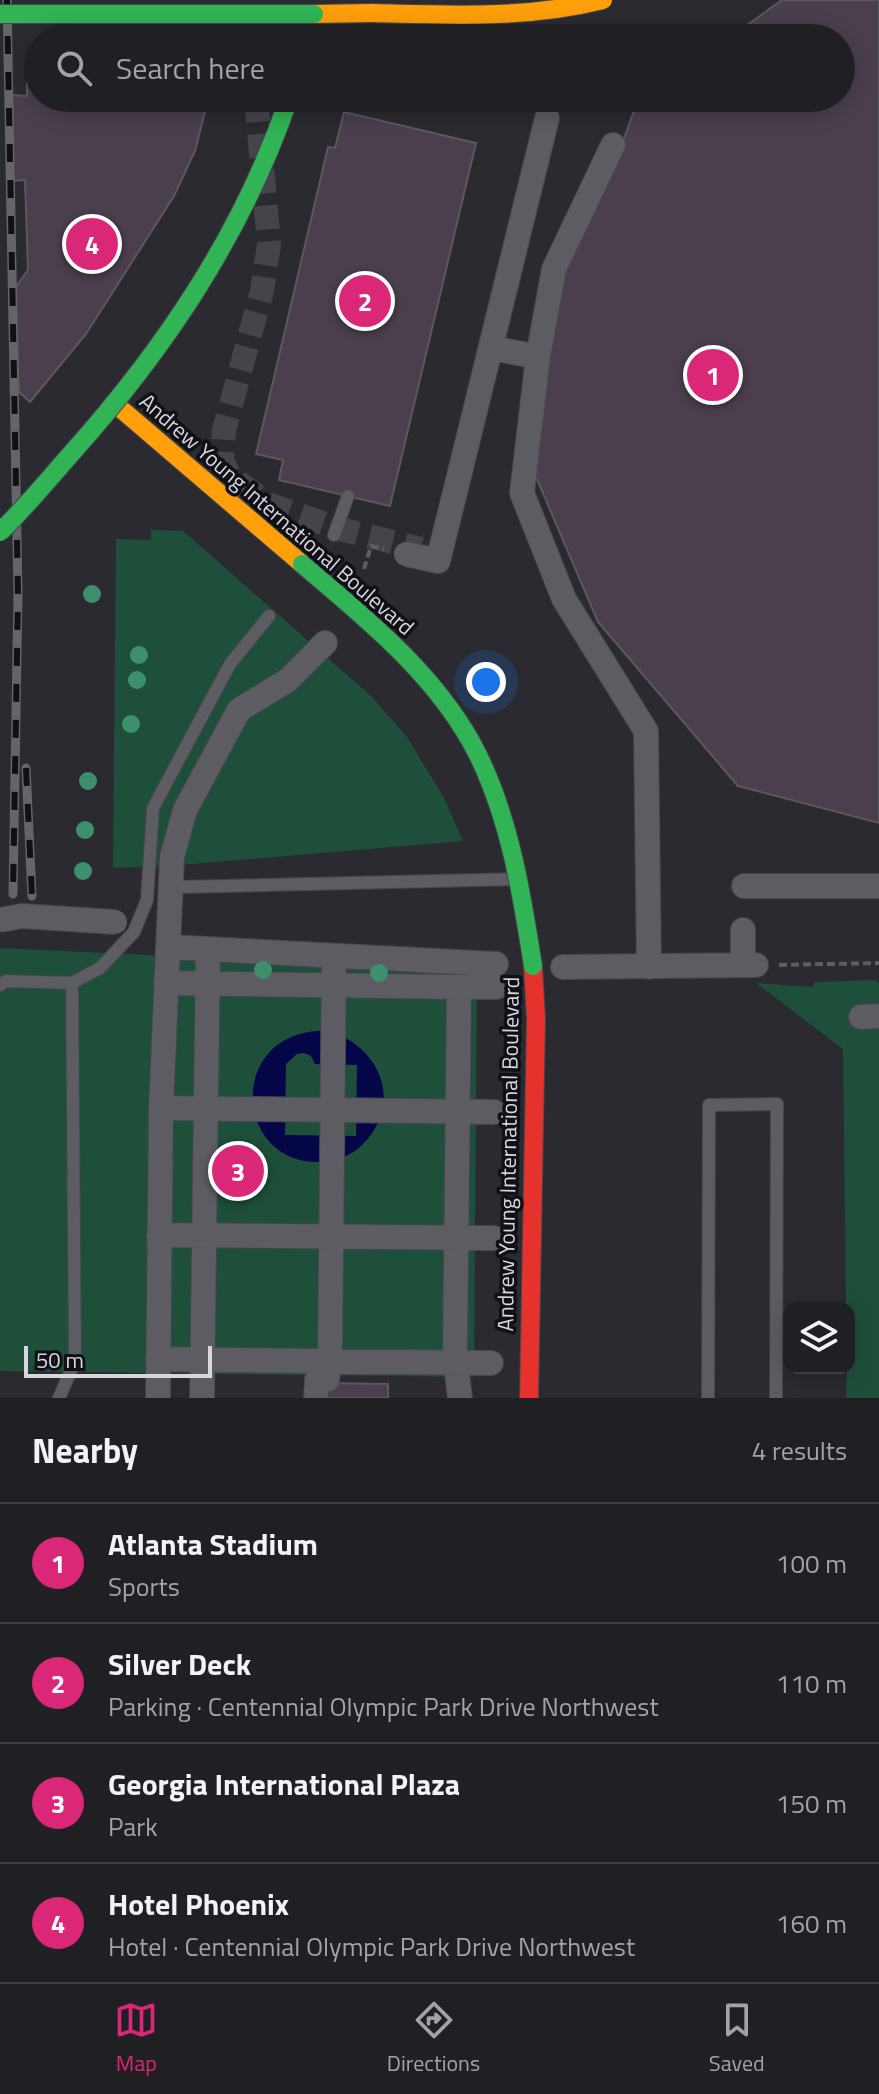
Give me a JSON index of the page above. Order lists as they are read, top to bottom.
{
  "streets": {
    "street": ["Andrew Young International Boulevard"]
  },
  "scale_bar": "50 m",
  "page": {
    "search": "Search here",
    "pins": [
      "4",
      "2",
      "1",
      "3"
    ],
    "scale": "50 m",
    "heading": ["Nearby", "4 results"],
    "list": [
      {
        "mark": "1",
        "name": "Atlanta Stadium",
        "note": "Sports",
        "value": "100 m"
      },
      {
        "mark": "2",
        "name": "Silver Deck",
        "note": "Parking · Centennial Olympic Park Drive Northwest",
        "value": "110 m"
      },
      {
        "mark": "3",
        "name": "Georgia International Plaza",
        "note": "Park",
        "value": "150 m"
      },
      {
        "mark": "4",
        "name": "Hotel Phoenix",
        "note": "Hotel · Centennial Olympic Park Drive Northwest",
        "value": "160 m"
      }
    ],
    "nav": ["Map", "Directions", "Saved"]
  }
}
